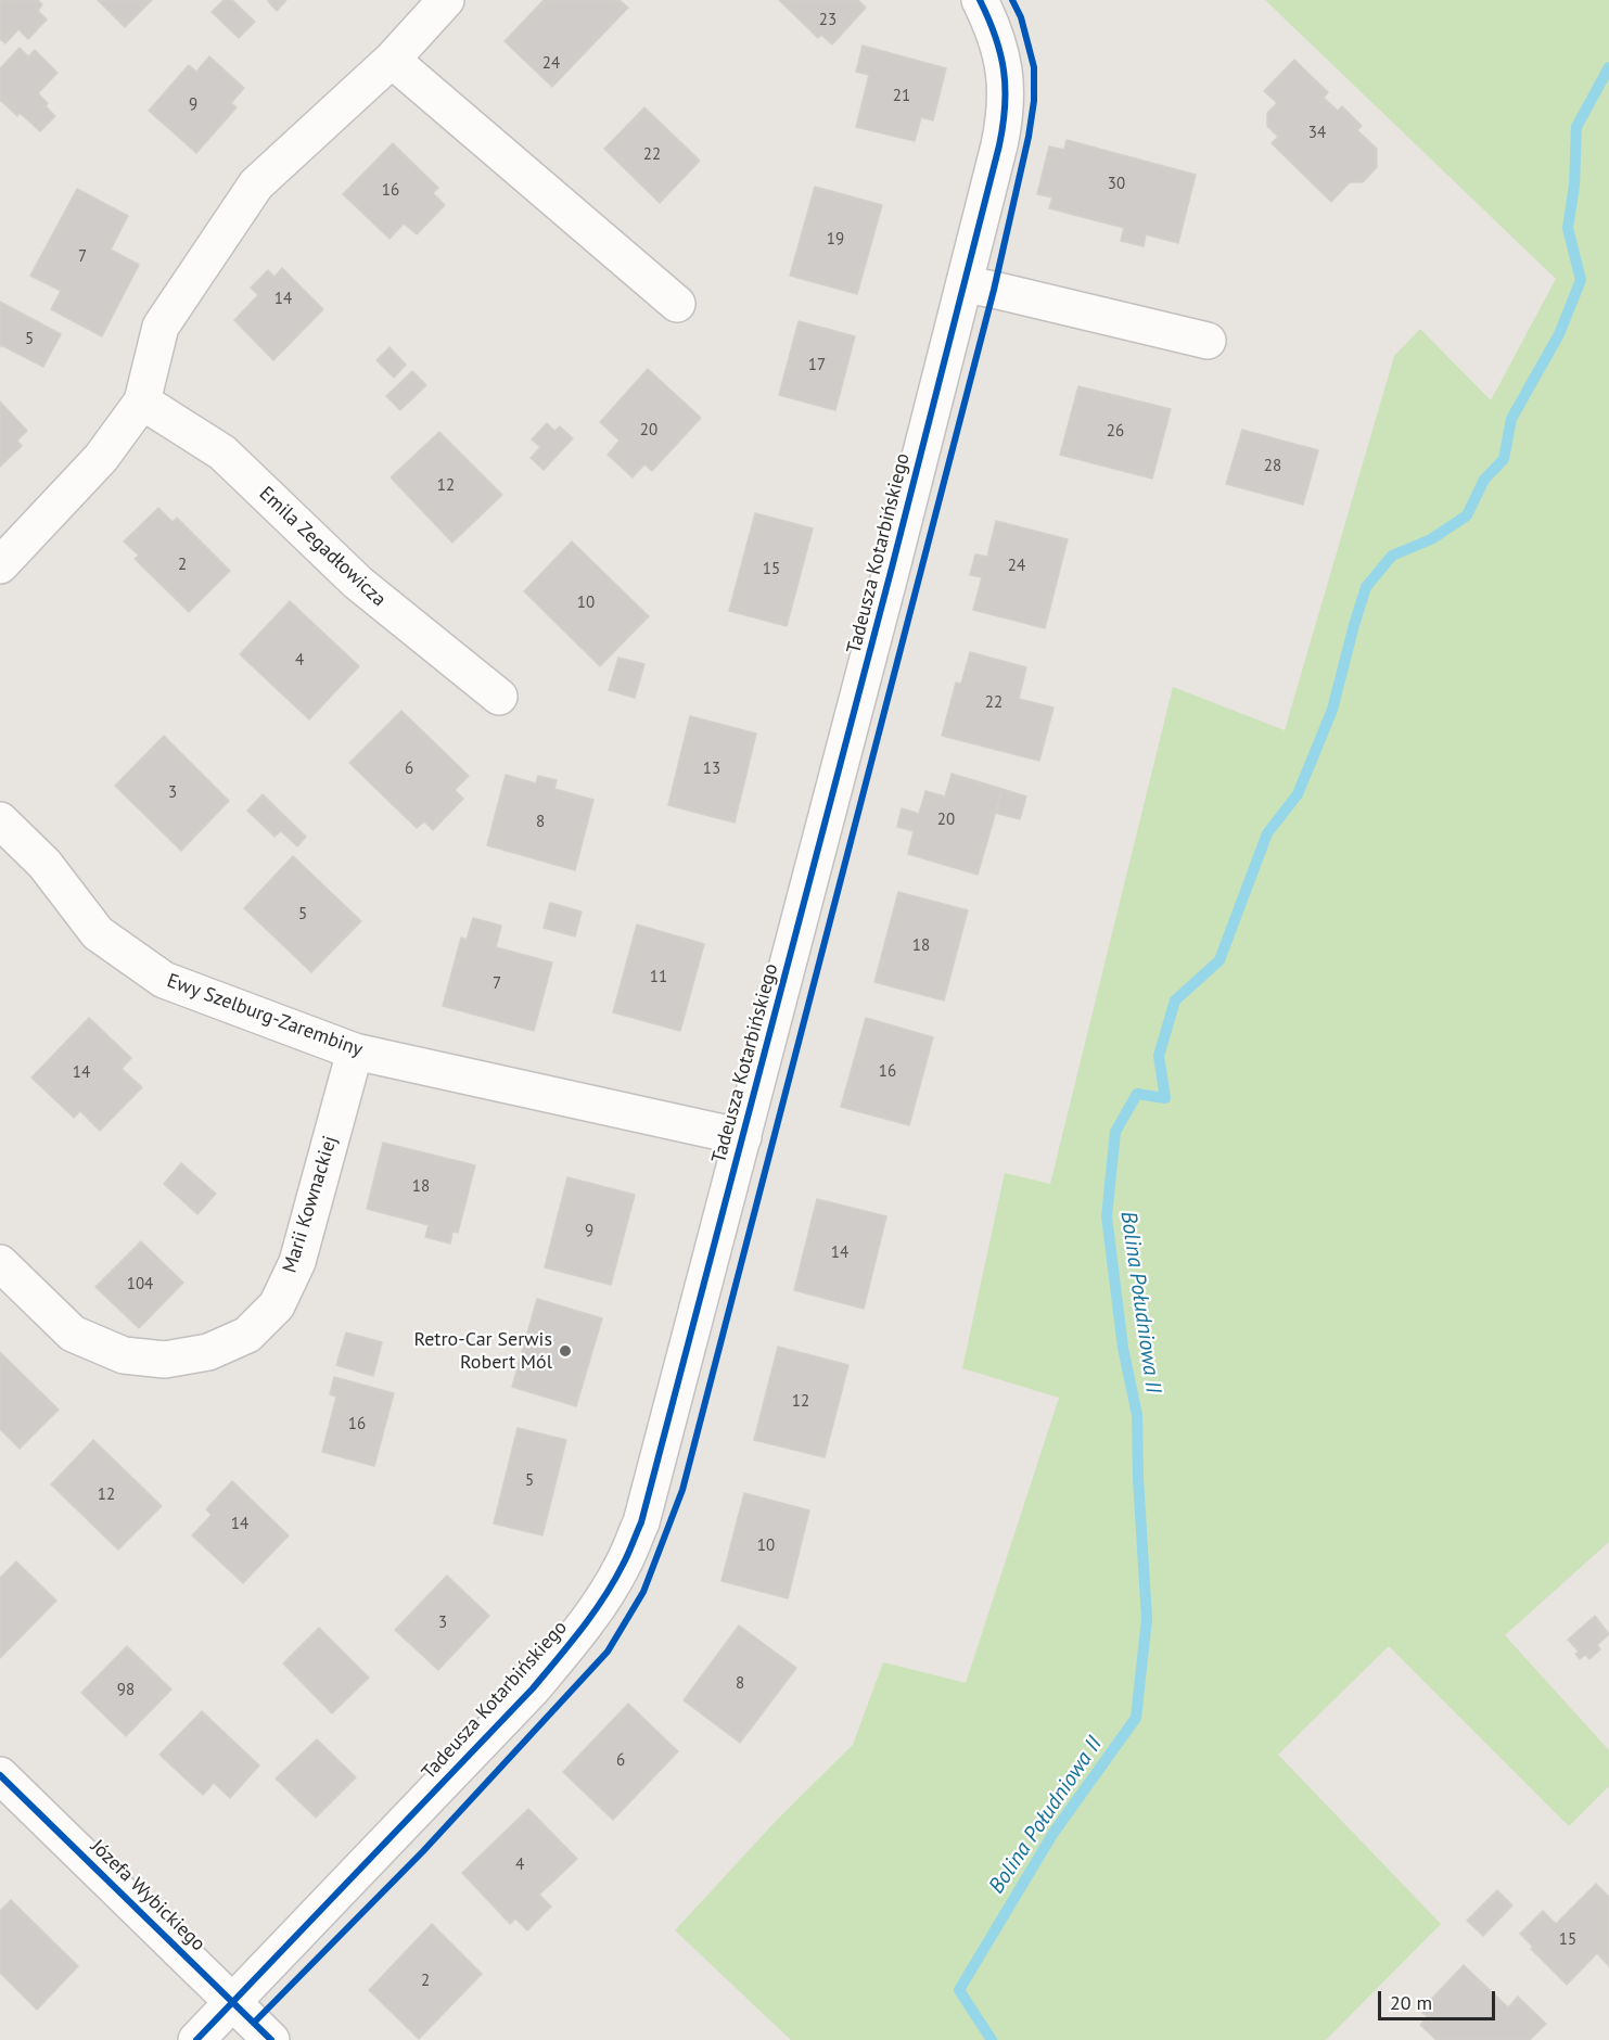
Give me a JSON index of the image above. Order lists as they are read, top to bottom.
{
  "streets": {
    "street": [
      "Emila Zegadłowicza",
      "Tadeusza Kotarbińskiego",
      "Ewy Szelburg-Zarembiny",
      "Marii Kownackiej",
      "Józefa Wybickiego"
    ]
  },
  "crossings": [
    ["Tadeusza Kotarbińskiego", "Ewy Szelburg-Zarembiny"],
    ["Tadeusza Kotarbińskiego", "Józefa Wybickiego"],
    ["Ewy Szelburg-Zarembiny", "Marii Kownackiej"]
  ],
  "water": ["Bolina Południowa II"],
  "places": ["Retro-Car Serwis Robert Mól"],
  "house_numbers": [
    "23",
    "24",
    "21",
    "9",
    "34",
    "22",
    "30",
    "16",
    "19",
    "7",
    "14",
    "5",
    "17",
    "20",
    "26",
    "28",
    "12",
    "2",
    "24",
    "15",
    "10",
    "4",
    "22",
    "6",
    "13",
    "3",
    "20",
    "8",
    "5",
    "18",
    "11",
    "7",
    "16",
    "14",
    "18",
    "9",
    "14",
    "104",
    "12",
    "16",
    "5",
    "12",
    "14",
    "10",
    "3",
    "8",
    "98",
    "6",
    "4",
    "15",
    "2"
  ],
  "scale_bar": "20 m"
}
